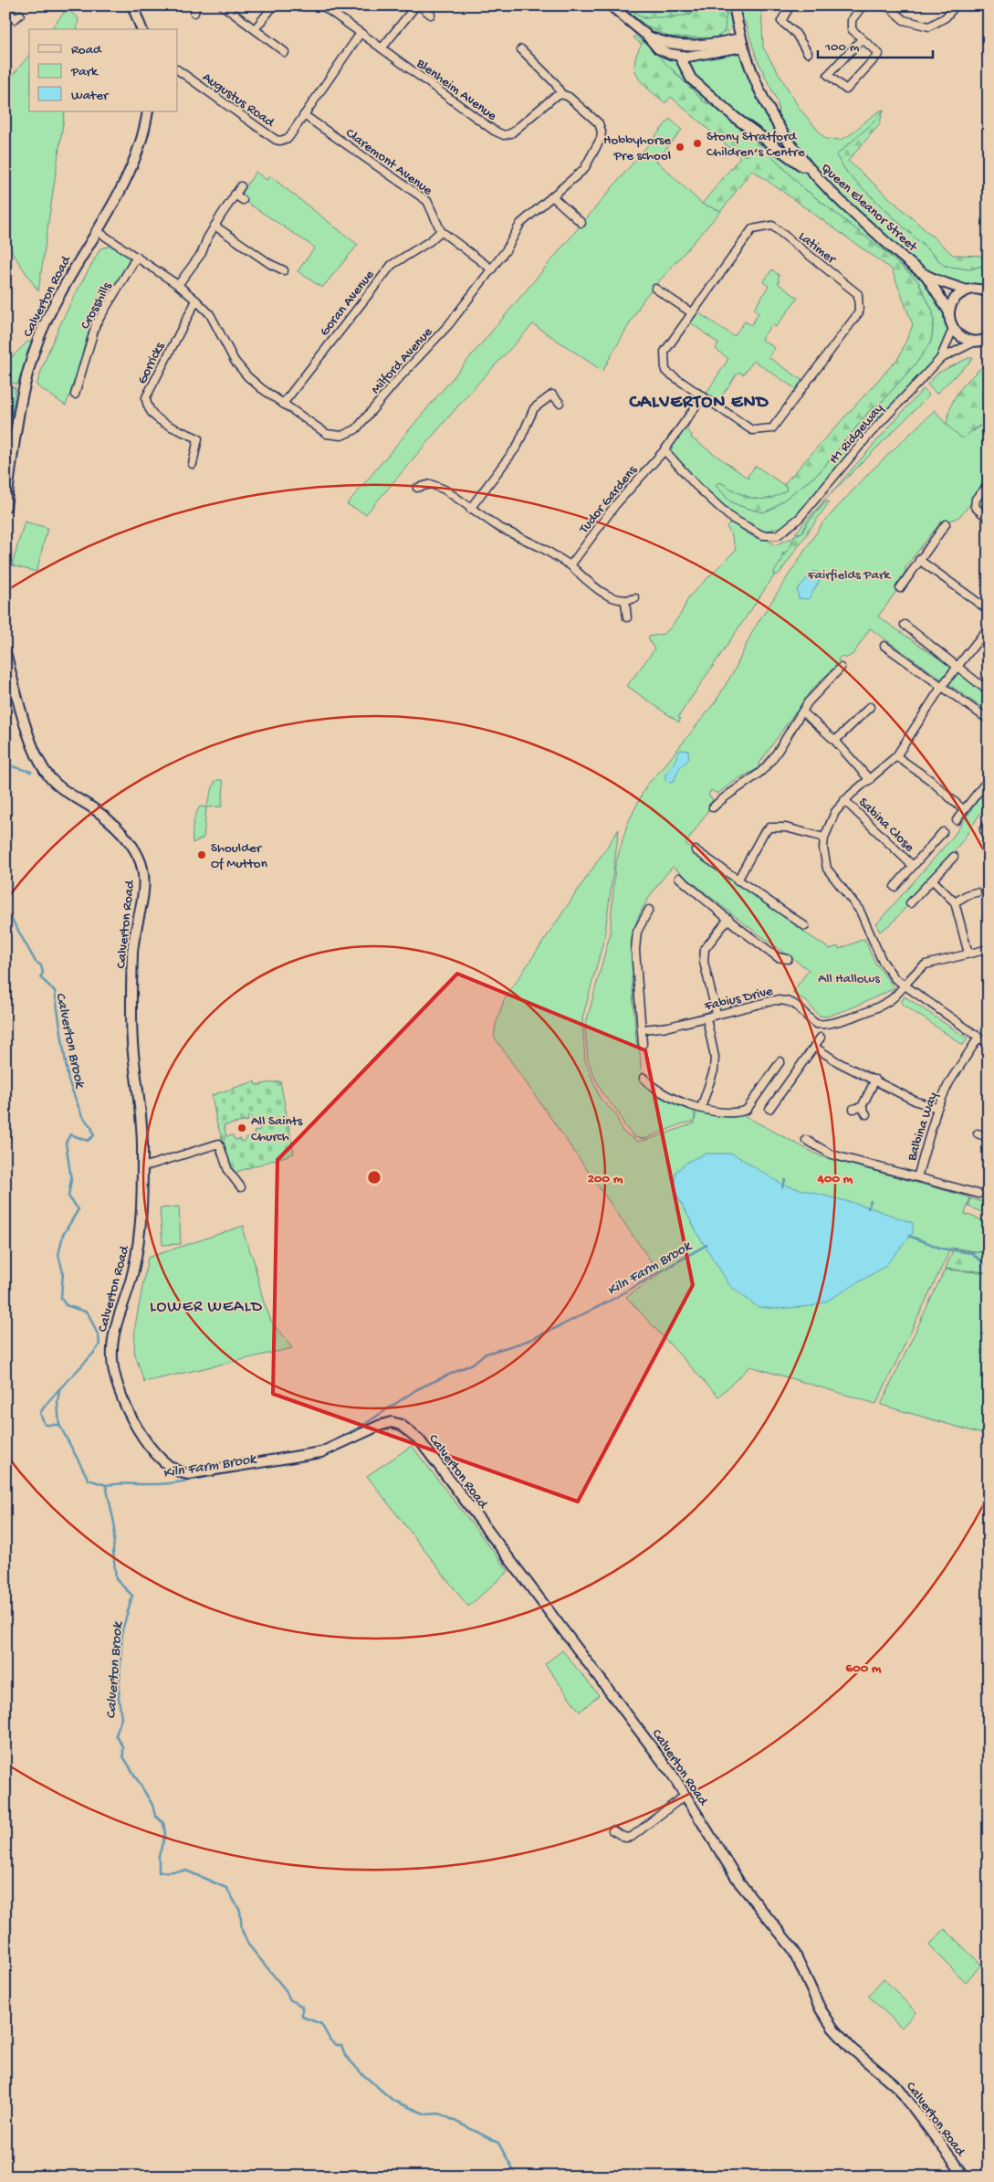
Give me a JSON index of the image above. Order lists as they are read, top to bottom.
{
  "streets": {
    "street": [
      "Blenheim Avenue",
      "Augustus Road",
      "Claremont Avenue",
      "Queen Eleanor Street",
      "Latimer",
      "Calverton Road",
      "Goran Avenue",
      "Crosshills",
      "Milford Avenue",
      "Gorricks",
      "H1 Ridgeway",
      "Tudor Gardens",
      "Sabina Close",
      "Fabius Drive",
      "Balbina Way"
    ]
  },
  "crossings": [
    ["Blenheim Avenue", "Augustus Road"],
    ["Blenheim Avenue", "Milford Avenue"],
    ["Augustus Road", "Claremont Avenue"],
    ["Claremont Avenue", "Goran Avenue"],
    ["Queen Eleanor Street", "H1 Ridgeway"],
    ["Latimer", "Tudor Gardens"],
    ["Calverton Road", "Milford Avenue"],
    ["Goran Avenue", "Milford Avenue"],
    ["Crosshills", "Milford Avenue"],
    ["Milford Avenue", "Gorricks"],
    ["H1 Ridgeway", "Tudor Gardens"]
  ],
  "districts": ["CALVERTON END", "LOWER WEALD"],
  "water": ["Calverton Brook", "Kiln Farm Brook"],
  "parks": ["Fairfields Park", "All Hallows"],
  "places": [
    "Stony Stratford Children’s Centre",
    "Hobbyhorse Pre school",
    "Shoulder Of Mutton",
    "All Saints Church"
  ],
  "legend": ["Road", "Park", "Water"],
  "scale_bar": "100 m",
  "rings": ["200 m", "400 m", "600 m"]
}
